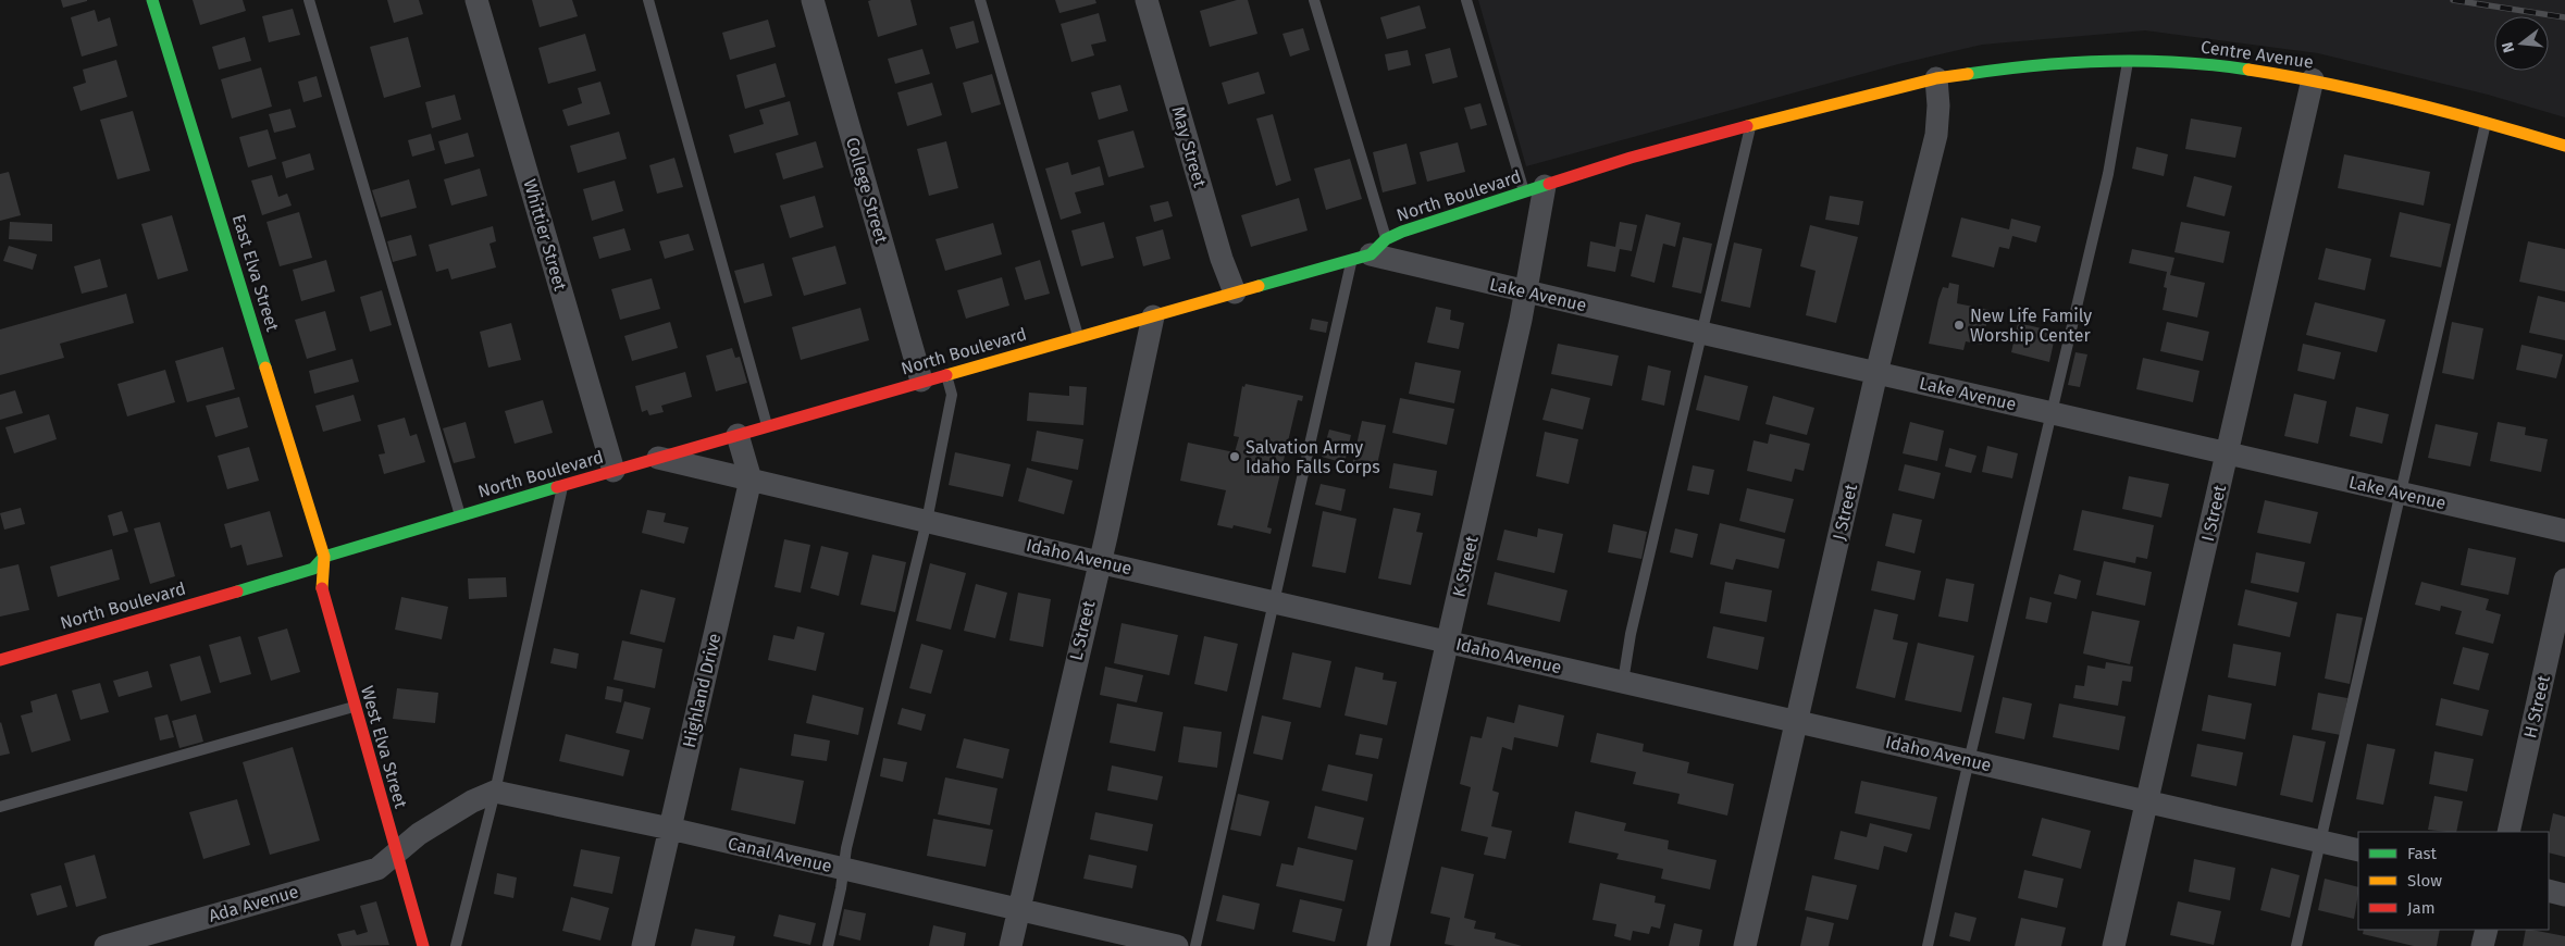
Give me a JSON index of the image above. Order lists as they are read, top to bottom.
{
  "streets": {
    "street": [
      "Centre Avenue",
      "May Street",
      "College Street",
      "North Boulevard",
      "Whittier Street",
      "East Elva Street",
      "Lake Avenue",
      "J Street",
      "I Street",
      "Idaho Avenue",
      "K Street",
      "L Street",
      "Highland Drive",
      "H Street",
      "West Elva Street",
      "Canal Avenue",
      "Ada Avenue"
    ]
  },
  "crossings": [
    ["Centre Avenue", "North Boulevard"],
    ["Centre Avenue", "J Street"],
    ["Centre Avenue", "I Street"],
    ["May Street", "North Boulevard"],
    ["College Street", "North Boulevard"],
    ["North Boulevard", "Whittier Street"],
    ["North Boulevard", "East Elva Street"],
    ["North Boulevard", "Lake Avenue"],
    ["North Boulevard", "J Street"],
    ["North Boulevard", "Idaho Avenue"],
    ["North Boulevard", "K Street"],
    ["North Boulevard", "L Street"],
    ["North Boulevard", "Highland Drive"],
    ["North Boulevard", "West Elva Street"],
    ["East Elva Street", "West Elva Street"],
    ["Lake Avenue", "J Street"],
    ["Lake Avenue", "I Street"],
    ["Lake Avenue", "K Street"],
    ["J Street", "Idaho Avenue"],
    ["I Street", "Idaho Avenue"],
    ["Idaho Avenue", "K Street"],
    ["Idaho Avenue", "L Street"],
    ["Idaho Avenue", "Highland Drive"],
    ["L Street", "Canal Avenue"],
    ["Highland Drive", "Canal Avenue"],
    ["West Elva Street", "Ada Avenue"]
  ],
  "places": ["New Life Family Worship Center", "Salvation Army Idaho Falls Corps"],
  "legend": ["Fast", "Slow", "Jam"],
  "north": "left"
}
